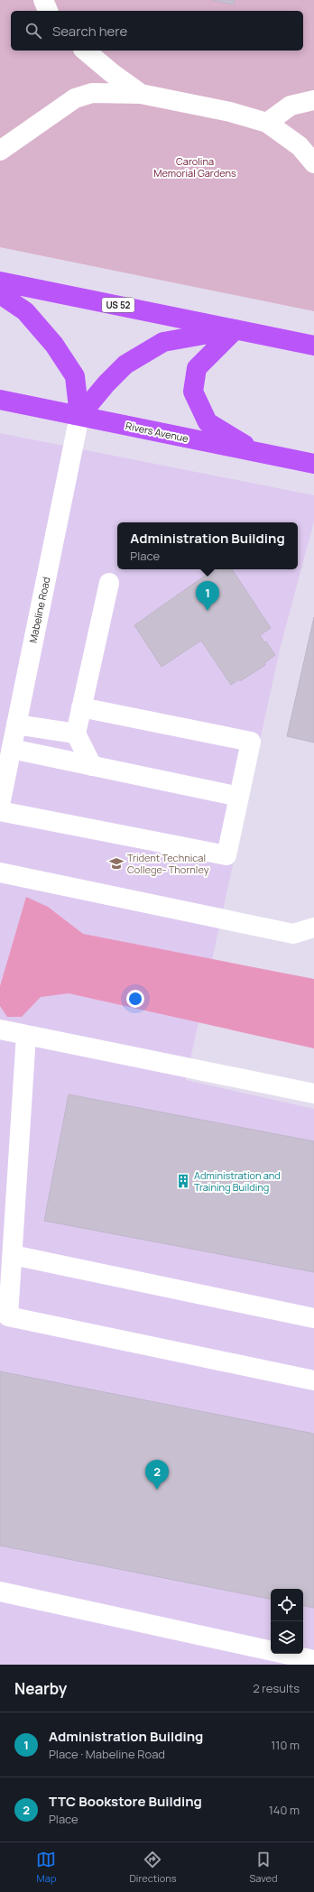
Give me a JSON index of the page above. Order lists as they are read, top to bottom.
{
  "streets": {
    "main road": ["US 52", "Rivers Avenue"],
    "street": ["Mabeline Road"]
  },
  "crossings": [
    ["Rivers Avenue", "Mabeline Road"]
  ],
  "parks": ["Carolina Memorial Gardens"],
  "places": {
    "school or university": ["Trident Technical College- Thornley"],
    "building": ["Administration and Training Building"]
  },
  "page": {
    "search": "Search here",
    "popup": ["Administration Building", "Place"],
    "pins": ["1", "2"],
    "heading": ["Nearby", "2 results"],
    "list": [
      {
        "mark": "1",
        "name": "Administration Building",
        "note": "Place · Mabeline Road",
        "value": "110 m"
      },
      {
        "mark": "2",
        "name": "TTC Bookstore Building",
        "note": "Place",
        "value": "140 m"
      }
    ],
    "nav": ["Map", "Directions", "Saved"]
  }
}
